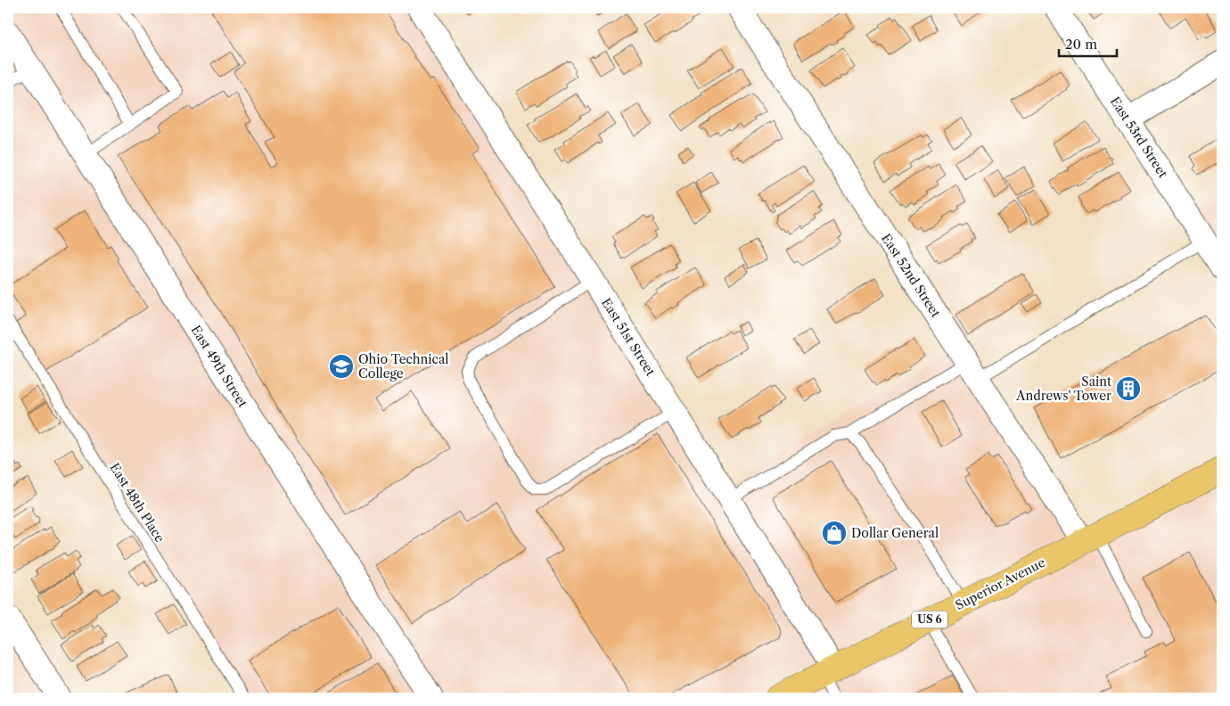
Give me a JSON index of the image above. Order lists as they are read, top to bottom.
{
  "streets": {
    "main road": ["Superior Avenue", "US 6"],
    "street": [
      "East 53rd Street",
      "East 52nd Street",
      "East 51st Street",
      "East 49th Street"
    ],
    "lane": ["East 48th Place"]
  },
  "crossings": [
    ["East 52nd Street", "Superior Avenue"],
    ["East 51st Street", "Superior Avenue"]
  ],
  "places": {
    "school or university": ["Ohio Technical College"],
    "building": ["Saint Andrews' Tower"],
    "shop": ["Dollar General"]
  },
  "scale_bar": "20 m"
}
